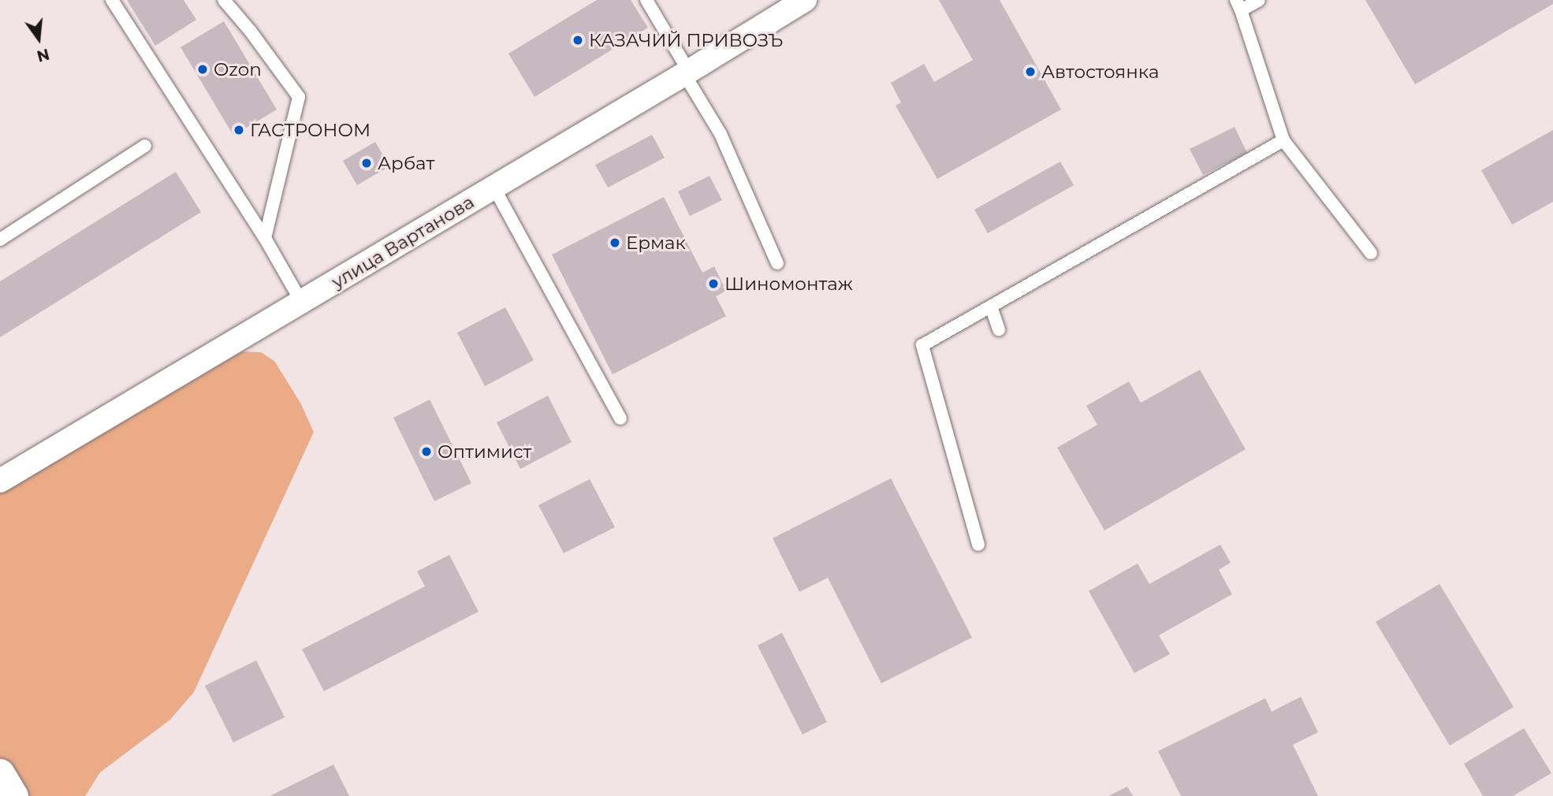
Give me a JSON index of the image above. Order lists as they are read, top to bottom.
{
  "streets": {
    "street": ["улица Вартанова"]
  },
  "places": [
    "КАЗАЧИЙ ПРИВОЗЪ",
    "Ozon",
    "Автостоянка",
    "ГАСТРОНОМ",
    "Арбат",
    "Ермак",
    "Шиномонтаж",
    "Оптимист"
  ],
  "north": "bottom"
}
